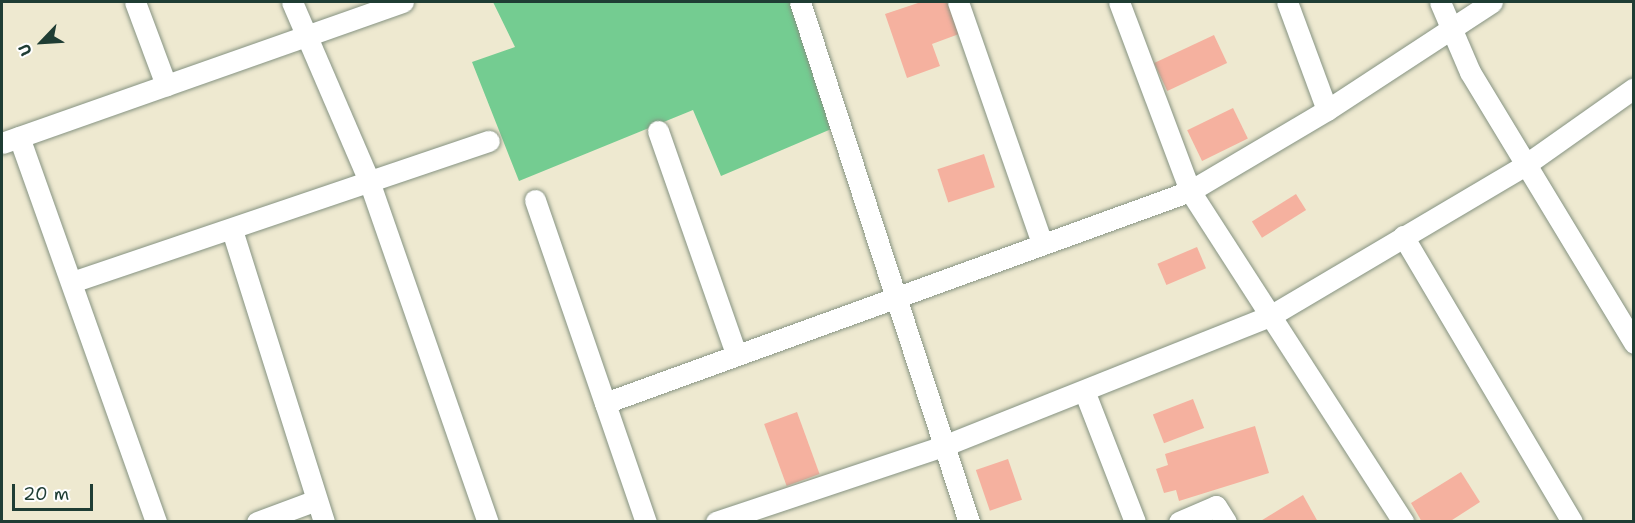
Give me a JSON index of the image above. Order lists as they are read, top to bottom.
{
  "scale_bar": "20 m",
  "north": "bottom left"
}
